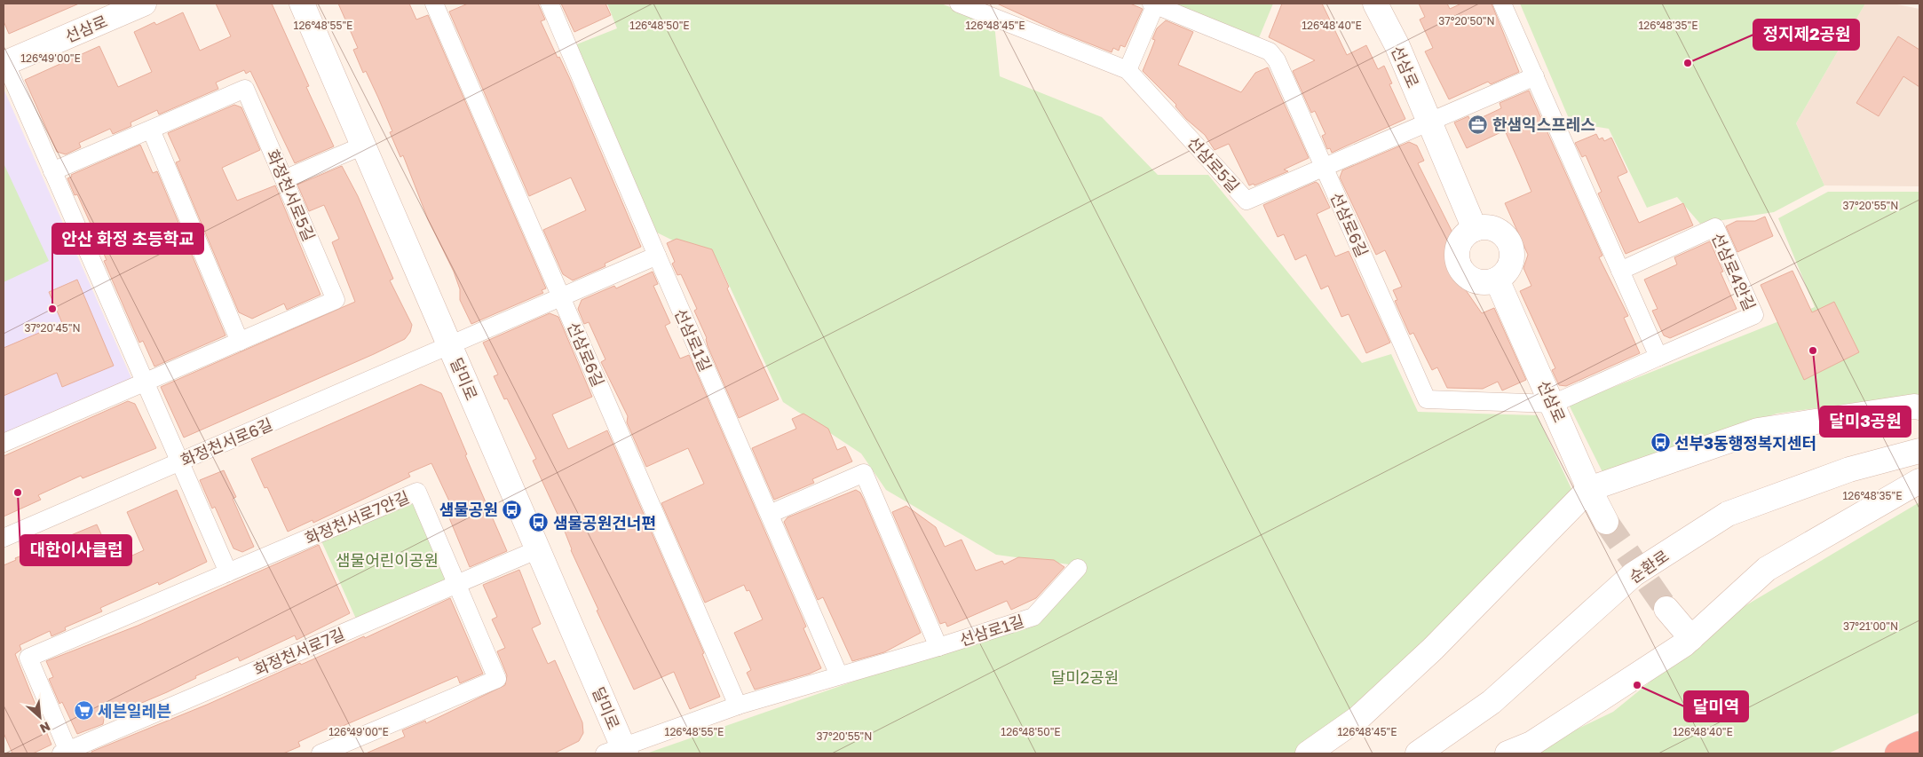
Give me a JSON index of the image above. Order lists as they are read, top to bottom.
{
  "streets": {
    "main road": ["선삼로", "달미로", "순환로"],
    "street": [
      "선삼로5길",
      "화정천서로5길",
      "선삼로6길",
      "선삼로4안길",
      "선삼로1길",
      "화정천서로6길",
      "화정천서로7안길",
      "화정천서로7길"
    ]
  },
  "crossings": [
    ["선삼로", "선삼로5길"],
    ["선삼로", "선삼로6길"],
    ["선삼로", "선삼로4안길"],
    ["선삼로5길", "선삼로6길"],
    ["선삼로6길", "선삼로4안길"],
    ["선삼로6길", "선삼로1길"],
    ["선삼로6길", "화정천서로6길"],
    ["선삼로1길", "달미로"],
    ["선삼로1길", "화정천서로6길"],
    ["달미로", "화정천서로6길"],
    ["달미로", "화정천서로7길"],
    ["화정천서로7안길", "화정천서로7길"]
  ],
  "parks": ["샘물어린이공원", "달미2공원"],
  "places": {
    "other": [
      "정지제2공원",
      "안산 화정 초등학교",
      "달미3공원",
      "대한이사클럽",
      "달미역"
    ],
    "office": ["한샘익스프레스"],
    "bus stop": ["선부3동행정복지센터", "샘물공원", "샘물공원건너편"],
    "supermarket": ["세븐일레븐"]
  },
  "north": "bottom right",
  "coordinates": [
    "37°20'50\"N",
    "126°48'55\"E",
    "126°48'50\"E",
    "126°48'45\"E",
    "126°48'40\"E",
    "126°48'35\"E",
    "126°49'00\"E",
    "37°20'55\"N",
    "37°20'45\"N",
    "37°21'00\"N"
  ]
}
